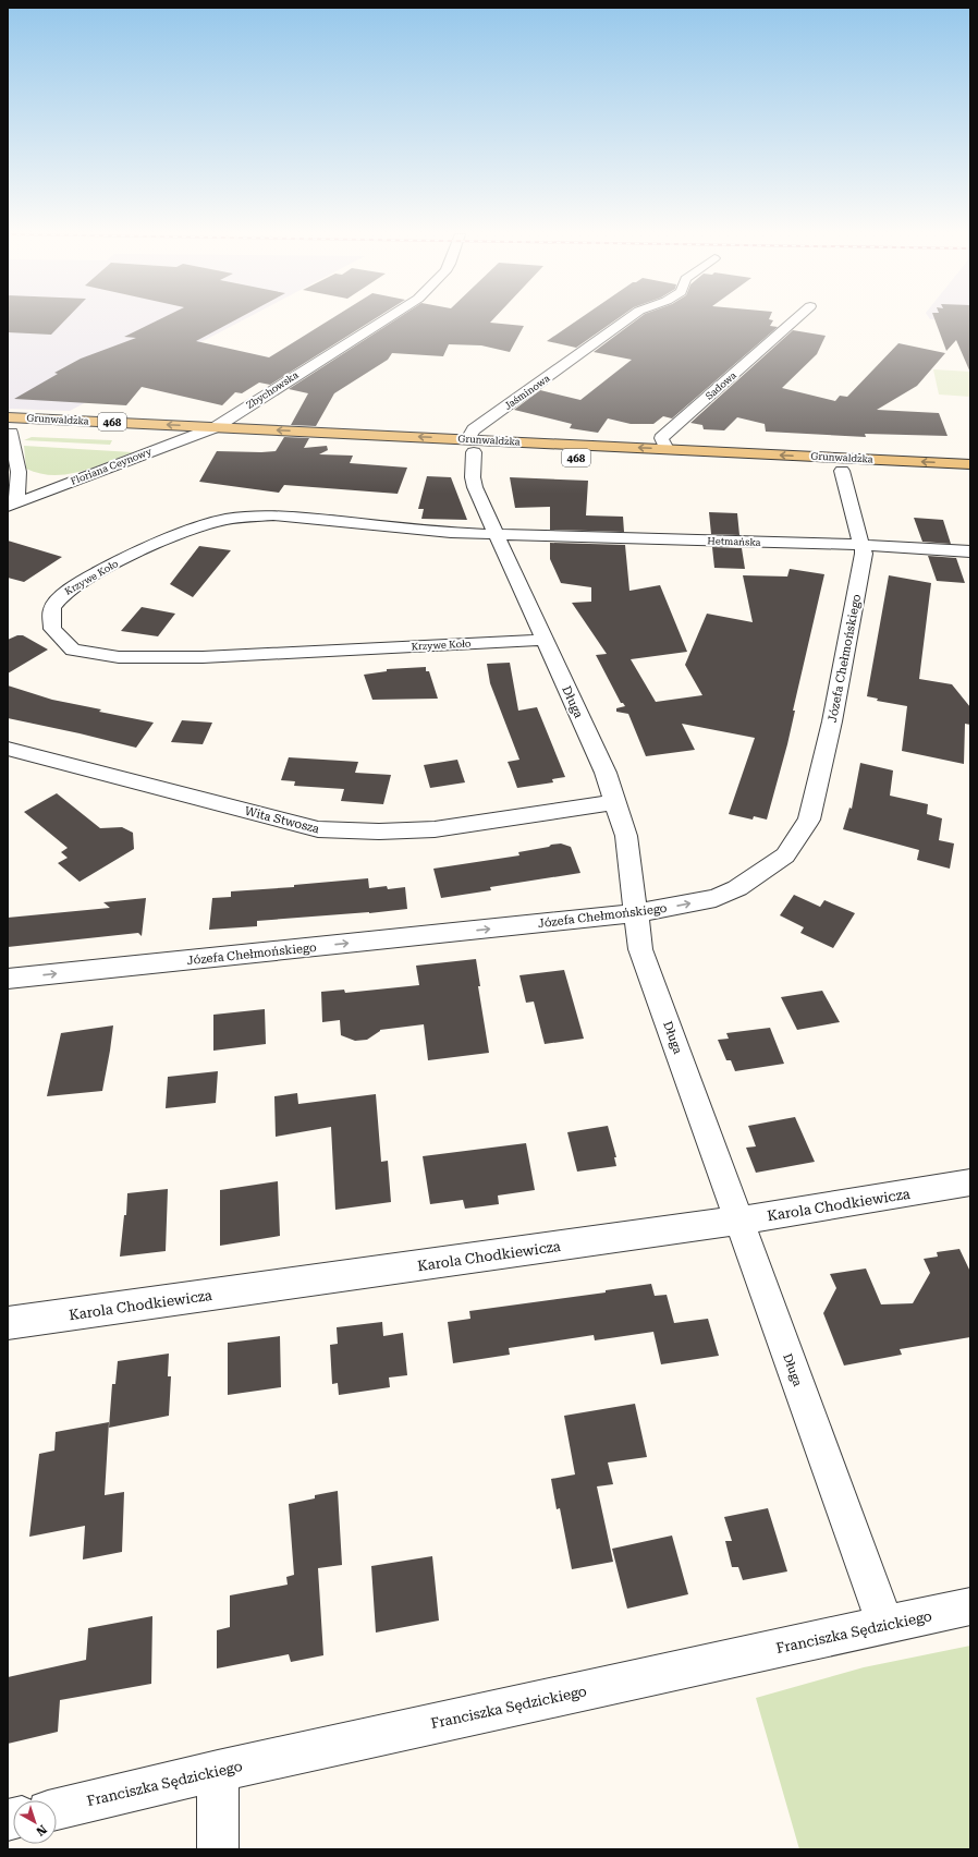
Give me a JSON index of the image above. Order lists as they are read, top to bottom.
{
  "streets": {
    "main road": ["Grunwaldzka", "468"],
    "street": [
      "Sadowa",
      "Zbychowska",
      "Jaśminowa",
      "Floriana Ceynowy",
      "Hetmańska",
      "Krzywe Koło",
      "Józefa Chełmońskiego",
      "Długa",
      "Wita Stwosza",
      "Karola Chodkiewicza",
      "Franciszka Sędzickiego"
    ]
  },
  "crossings": [
    ["Sadowa", "Grunwaldzka"],
    ["Zbychowska", "Grunwaldzka"],
    ["Zbychowska", "Floriana Ceynowy"],
    ["Jaśminowa", "Grunwaldzka"],
    ["Jaśminowa", "Długa"],
    ["Grunwaldzka", "Floriana Ceynowy"],
    ["Grunwaldzka", "Józefa Chełmońskiego"],
    ["Grunwaldzka", "Długa"],
    ["Hetmańska", "Krzywe Koło"],
    ["Hetmańska", "Józefa Chełmońskiego"],
    ["Hetmańska", "Długa"],
    ["Krzywe Koło", "Długa"],
    ["Józefa Chełmońskiego", "Długa"],
    ["Długa", "Wita Stwosza"],
    ["Długa", "Karola Chodkiewicza"],
    ["Długa", "Franciszka Sędzickiego"]
  ],
  "one_way": ["Józefa Chełmońskiego"],
  "north": "bottom right"
}
